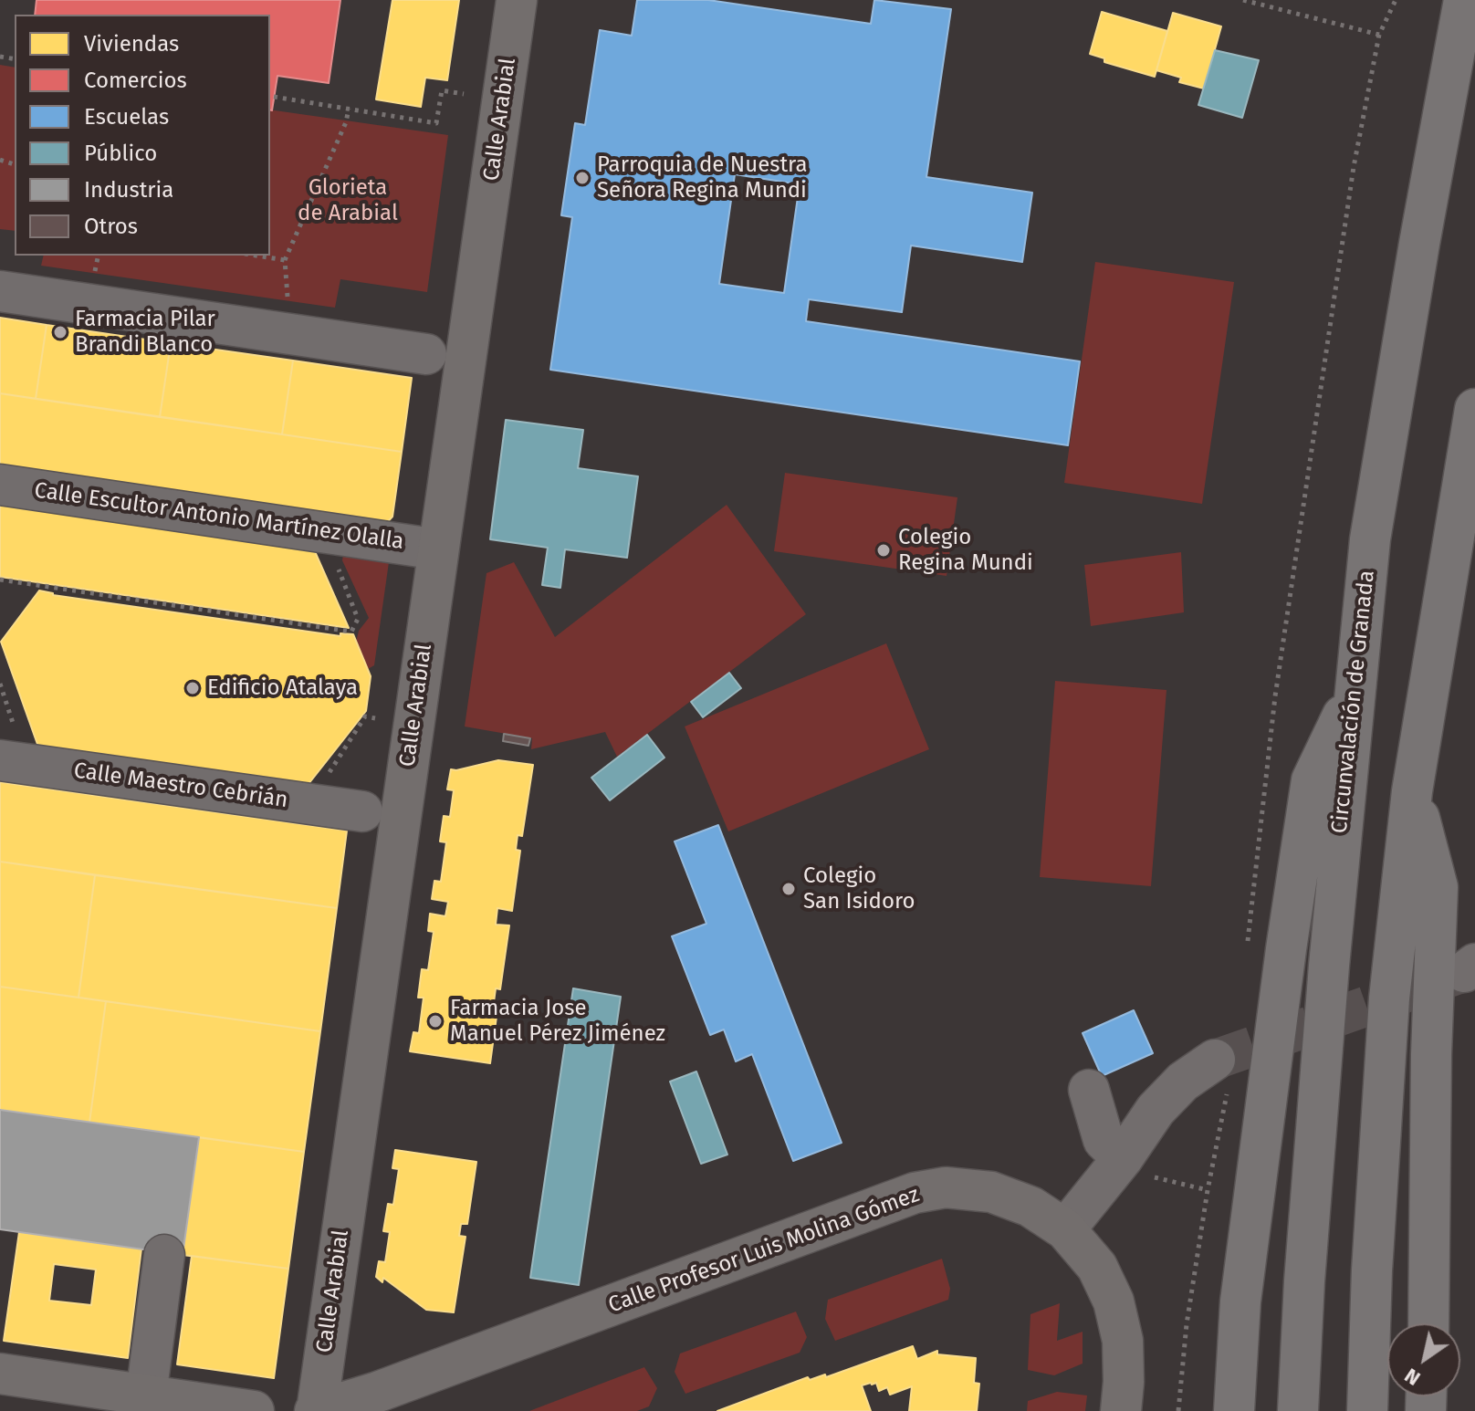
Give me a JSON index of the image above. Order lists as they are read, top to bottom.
{
  "streets": {
    "highway": ["Circunvalación de Granada"],
    "main road": ["Calle Arabial", "Calle Profesor Luis Molina Gómez"],
    "street": ["Calle Escultor Antonio Martínez Olalla", "Calle Maestro Cebrián"]
  },
  "crossings": [
    ["Calle Arabial", "Calle Escultor Antonio Martínez Olalla"],
    ["Calle Arabial", "Calle Profesor Luis Molina Gómez"]
  ],
  "parks": ["Glorieta de Arabial"],
  "places": [
    "Parroquia de Nuestra Señora Regina Mundi",
    "Farmacia Pilar Brandi Blanco",
    "Colegio Regina Mundi",
    "Edificio Atalaya",
    "Colegio San Isidoro",
    "Farmacia Jose Manuel Pérez Jiménez"
  ],
  "legend": [
    "Viviendas",
    "Comercios",
    "Escuelas",
    "Público",
    "Industria",
    "Otros"
  ],
  "north": "bottom left"
}
